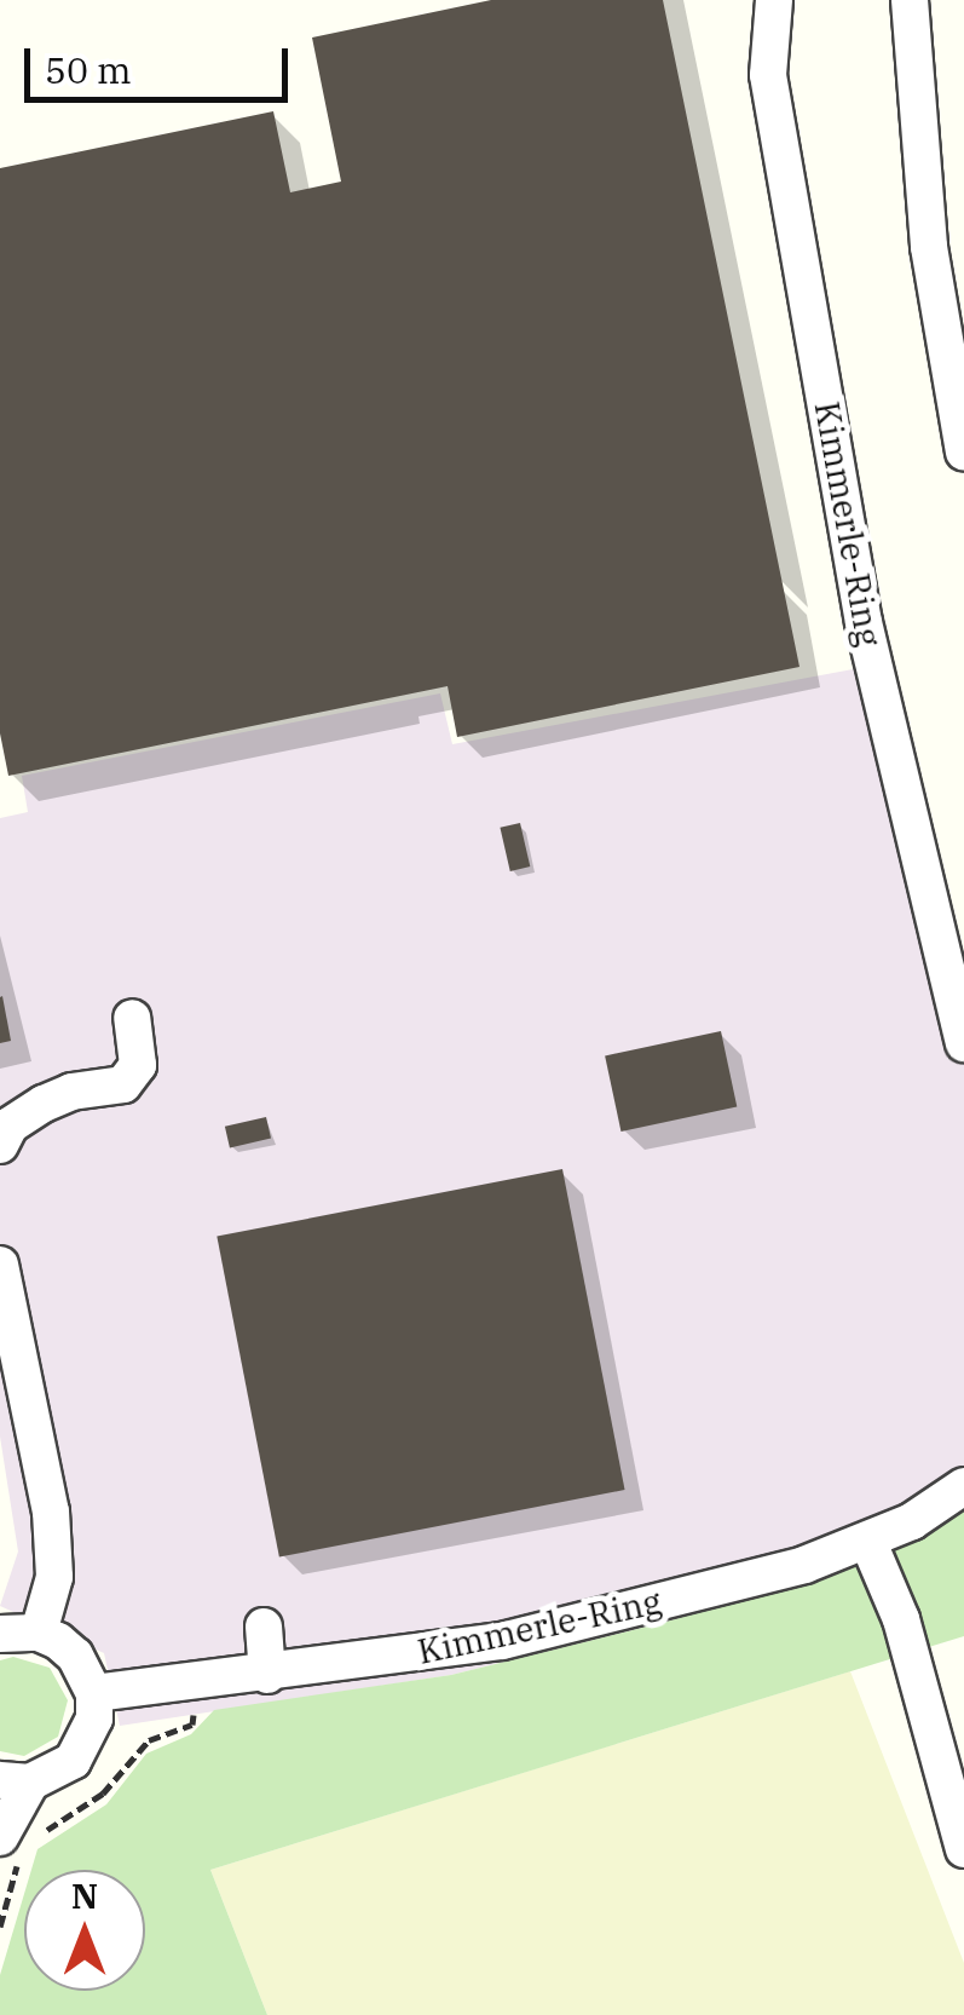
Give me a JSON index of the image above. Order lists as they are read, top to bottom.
{
  "streets": {
    "street": ["Kimmerle-Ring"]
  },
  "scale_bar": "50 m",
  "north": "top"
}
